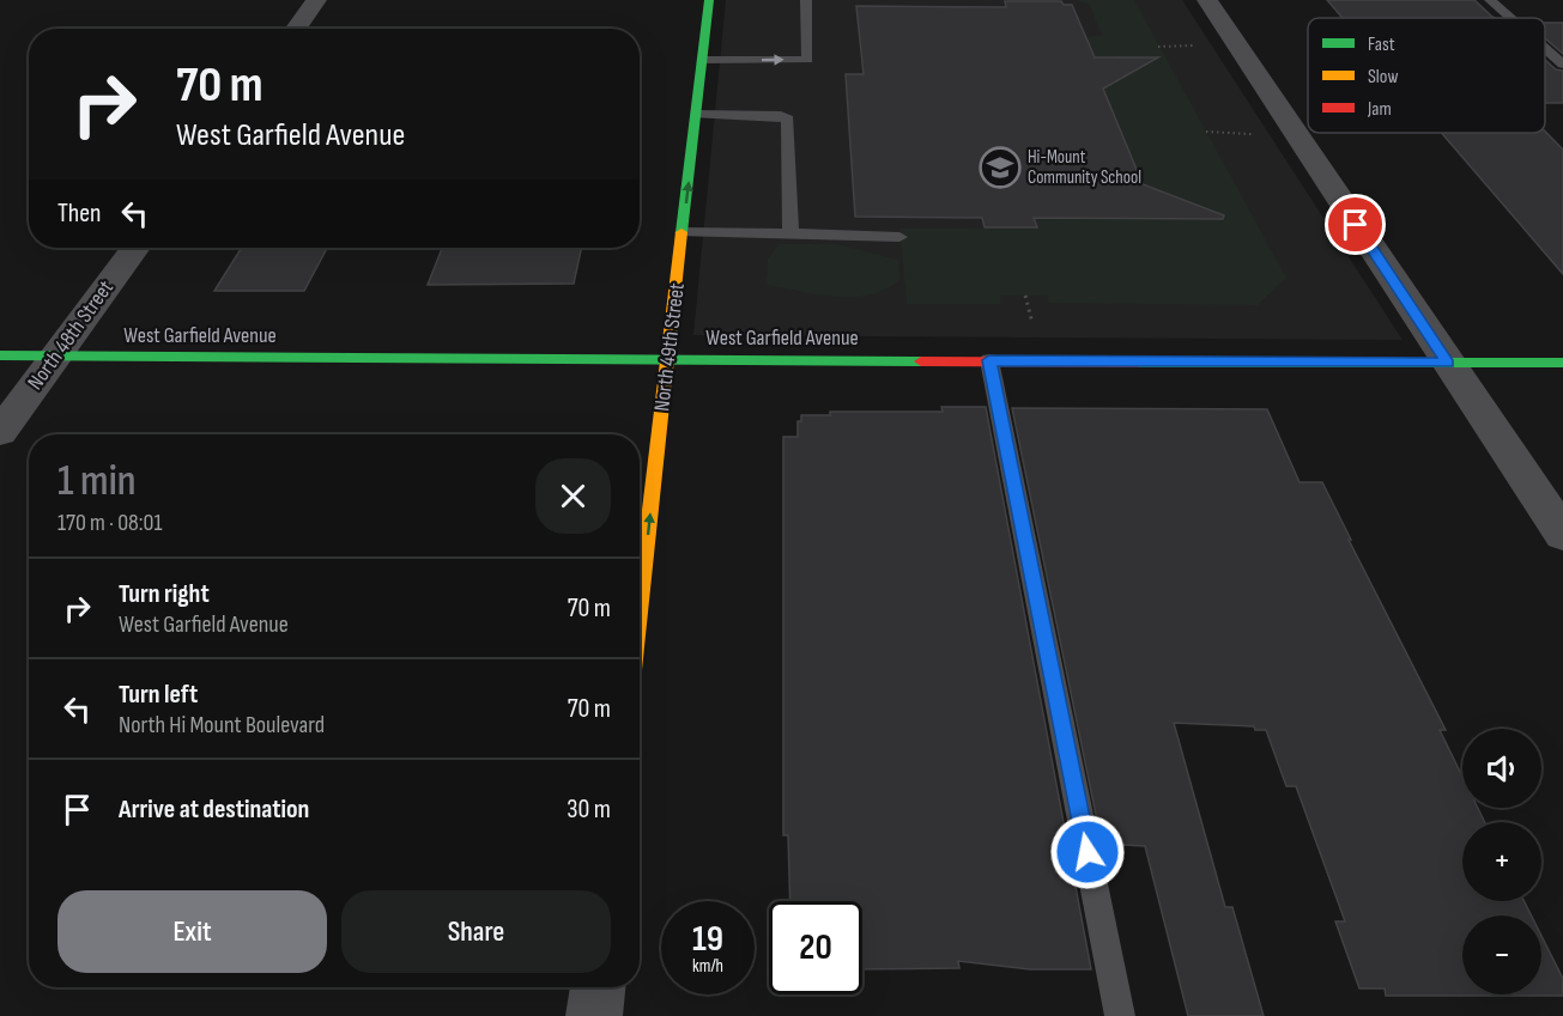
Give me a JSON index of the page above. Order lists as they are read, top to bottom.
{
  "streets": {
    "street": ["North 48th Street", "West Garfield Avenue", "North 49th Street"]
  },
  "crossings": [
    ["North 48th Street", "West Garfield Avenue"],
    ["West Garfield Avenue", "North 49th Street"]
  ],
  "one_way": ["North 49th Street"],
  "places": {
    "school or university": ["Hi-Mount Community School"]
  },
  "legend": ["Fast", "Slow", "Jam"],
  "page": {
    "turn": ["70 m", "West Garfield Avenue"],
    "then": "Then",
    "heading": ["1 min", "170 m · 08:01"],
    "list": [
      {
        "name": "Turn right",
        "note": "West Garfield Avenue",
        "value": "70 m"
      },
      {
        "name": "Turn left",
        "note": "North Hi Mount Boulevard",
        "value": "70 m"
      },
      {
        "name": "Arrive at destination",
        "value": "30 m"
      }
    ],
    "map_buttons": ["+", "−"],
    "buttons": ["Exit", "Share"],
    "speed": "19 km/h",
    "limit": "20"
  }
}
